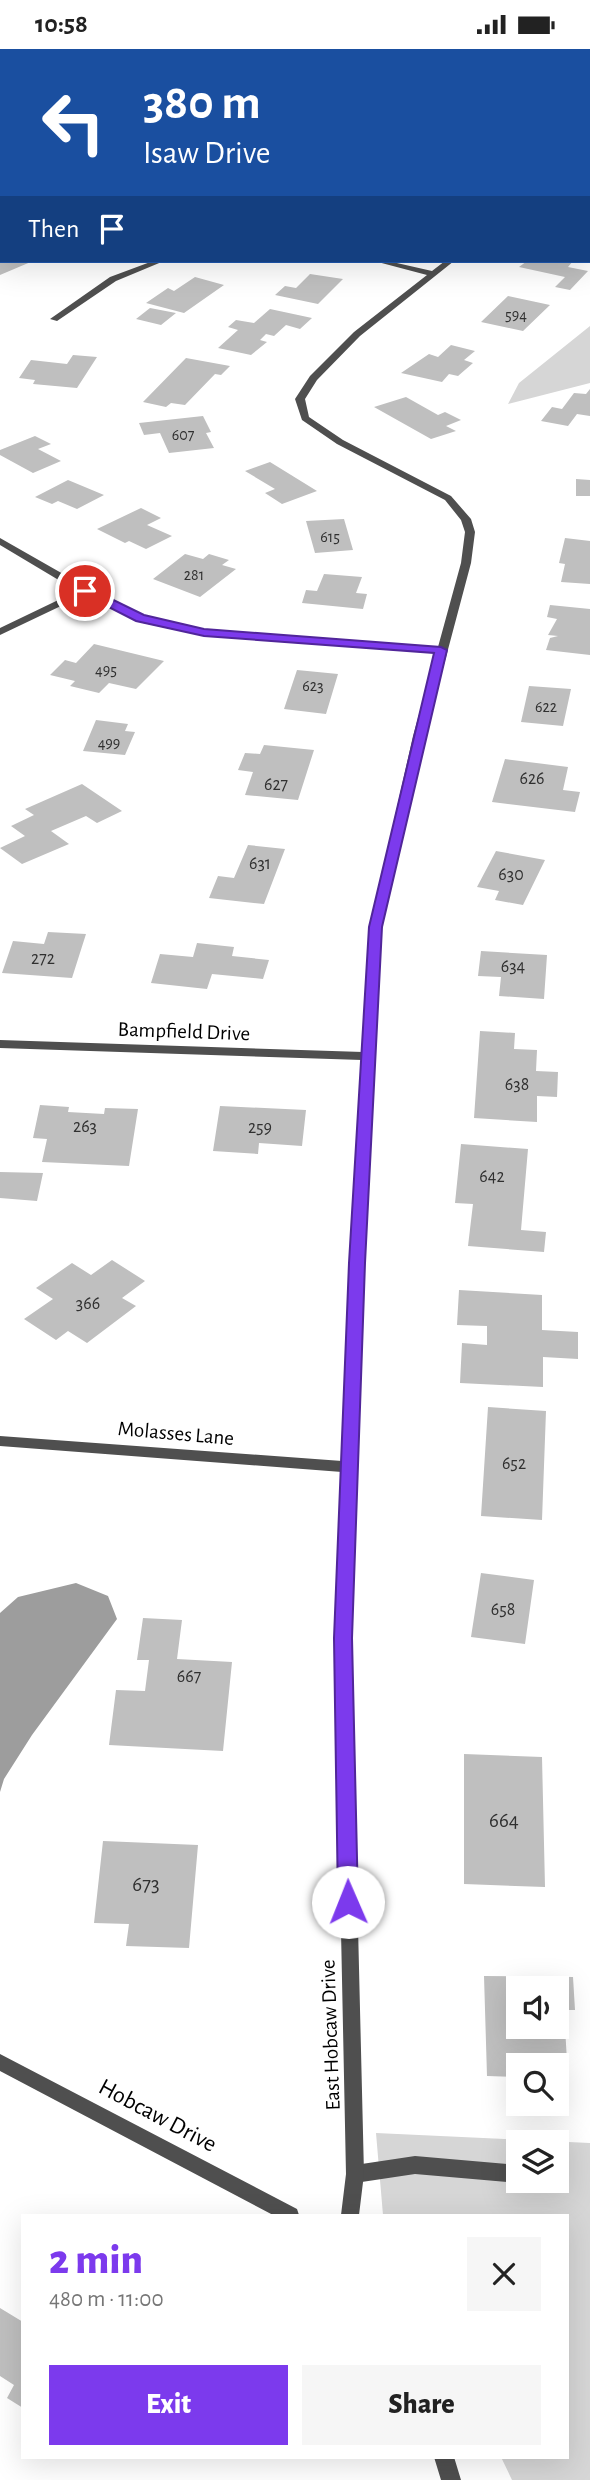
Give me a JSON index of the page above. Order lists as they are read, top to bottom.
{
  "streets": {
    "street": [
      "Bampfield Drive",
      "Molasses Lane",
      "East Hobcaw Drive",
      "Hobcaw Drive"
    ]
  },
  "crossings": [
    ["Bampfield Drive", "East Hobcaw Drive"],
    ["Molasses Lane", "East Hobcaw Drive"]
  ],
  "house_numbers": [
    "594",
    "607",
    "615",
    "281",
    "495",
    "623",
    "622",
    "499",
    "626",
    "627",
    "631",
    "630",
    "272",
    "634",
    "638",
    "263",
    "259",
    "642",
    "366",
    "652",
    "658",
    "667",
    "664",
    "673"
  ],
  "page": {
    "status": "10:58",
    "turn": ["380 m", "Isaw Drive"],
    "then": "Then",
    "heading": ["2 min", "480 m · 11:00"],
    "buttons": ["Exit", "Share"]
  }
}
